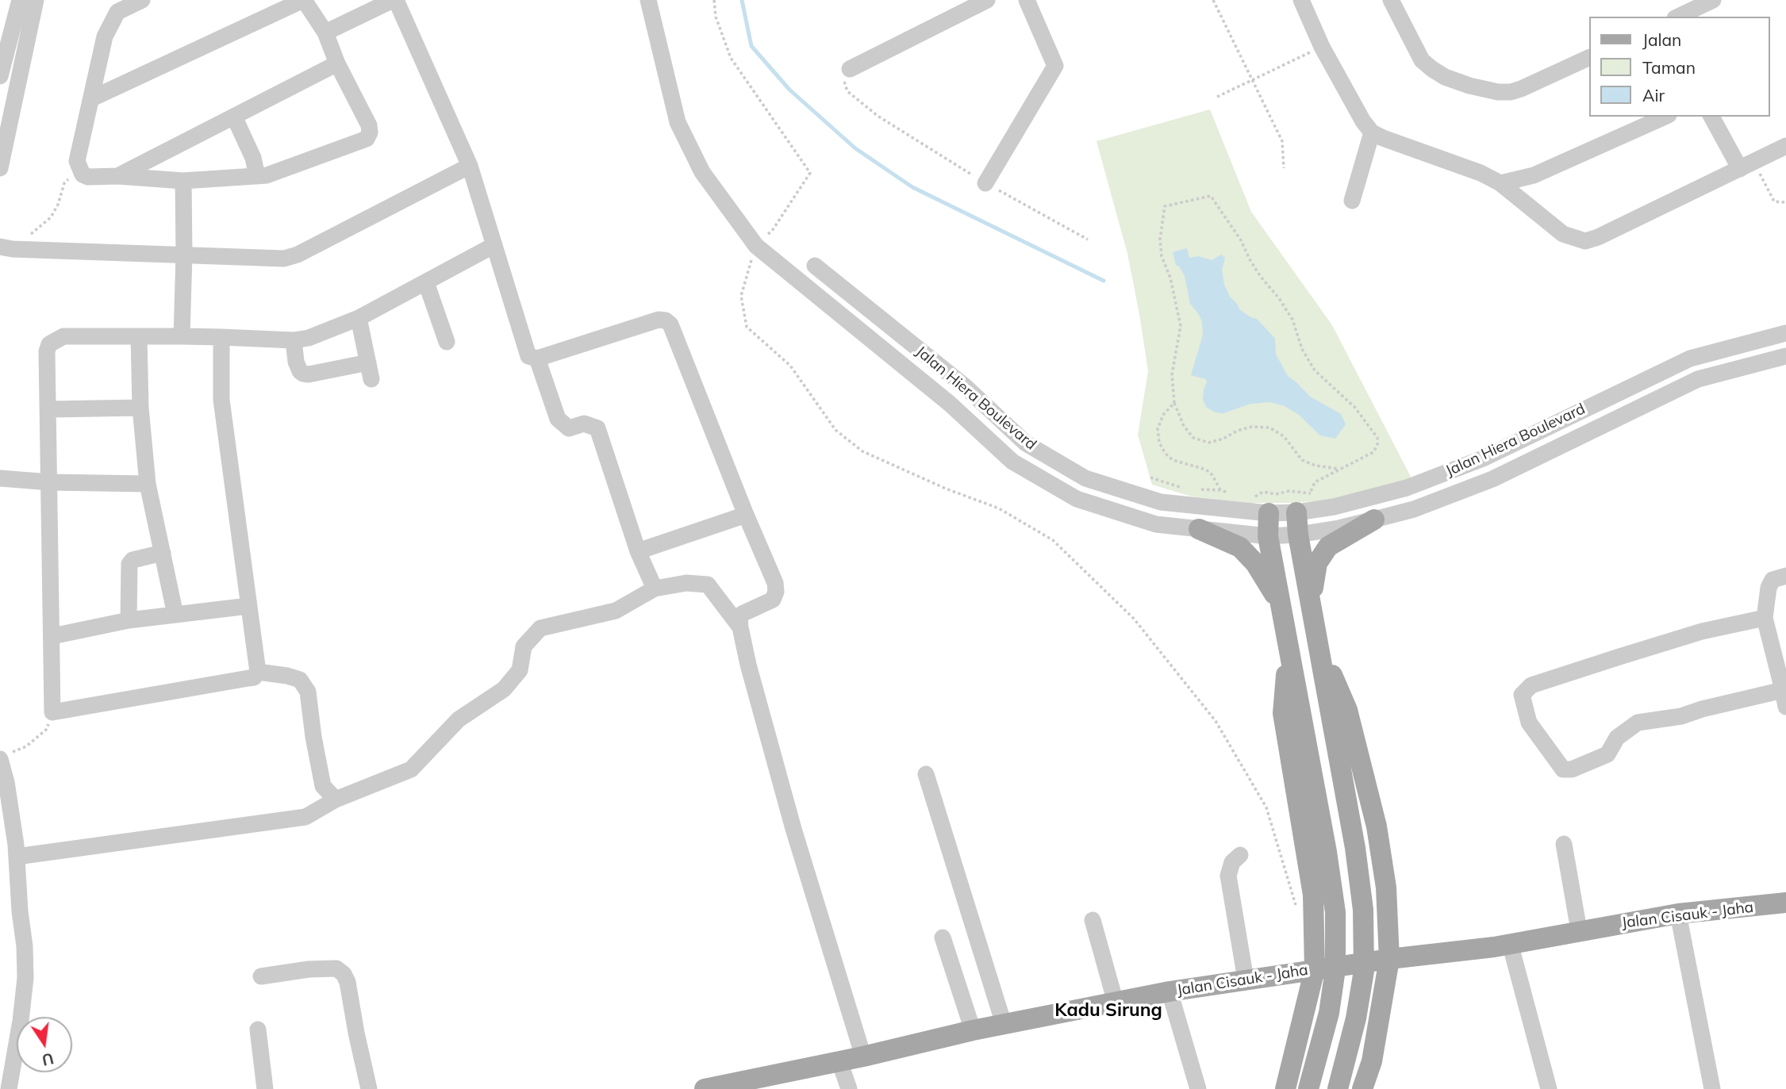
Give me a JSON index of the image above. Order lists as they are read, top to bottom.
{
  "streets": {
    "main road": ["Jalan Cisauk - Jaha"],
    "street": ["Jalan Hiera Boulevard"]
  },
  "districts": ["Kadu Sirung"],
  "legend": ["Jalan", "Taman", "Air"],
  "north": "bottom"
}
